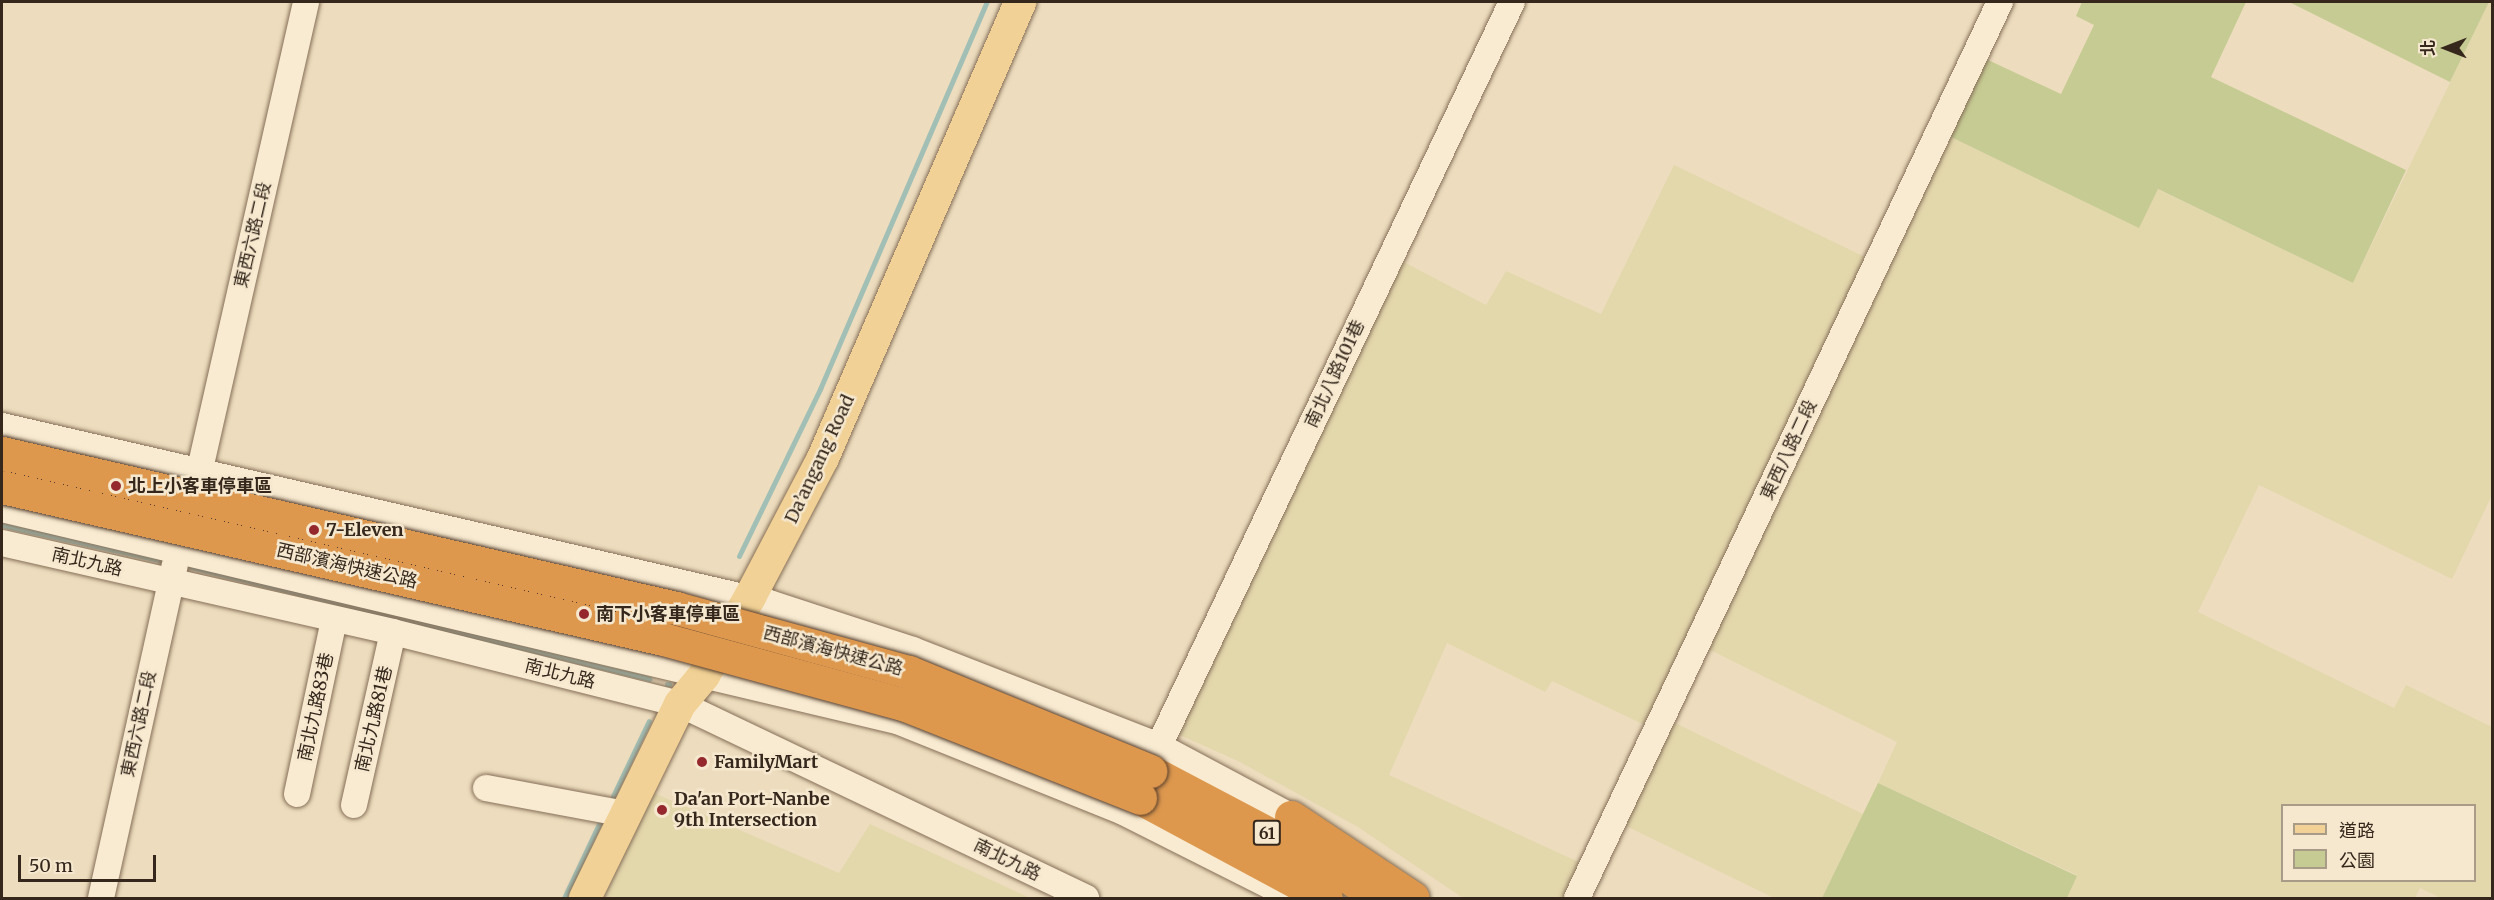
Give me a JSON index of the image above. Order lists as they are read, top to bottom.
{
  "streets": {
    "highway": ["西部濱海快速公路", "61"],
    "main road": ["Da’angang Road"],
    "street": [
      "東西六路二段",
      "南北八路101巷",
      "東西八路二段",
      "南北九路",
      "南北九路83巷",
      "南北九路81巷"
    ]
  },
  "crossings": [
    ["東西六路二段", "南北九路"],
    ["南北八路101巷", "西部濱海快速公路"],
    ["Da’angang Road", "南北九路"],
    ["南北九路", "南北九路83巷"],
    ["南北九路", "南北九路81巷"]
  ],
  "places": [
    "北上小客車停車區",
    "7-Eleven",
    "南下小客車停車區",
    "FamilyMart",
    "Da'an Port-Nanbe 9th Intersection"
  ],
  "legend": ["道路", "公園"],
  "scale_bar": "50 m",
  "north": "left"
}
